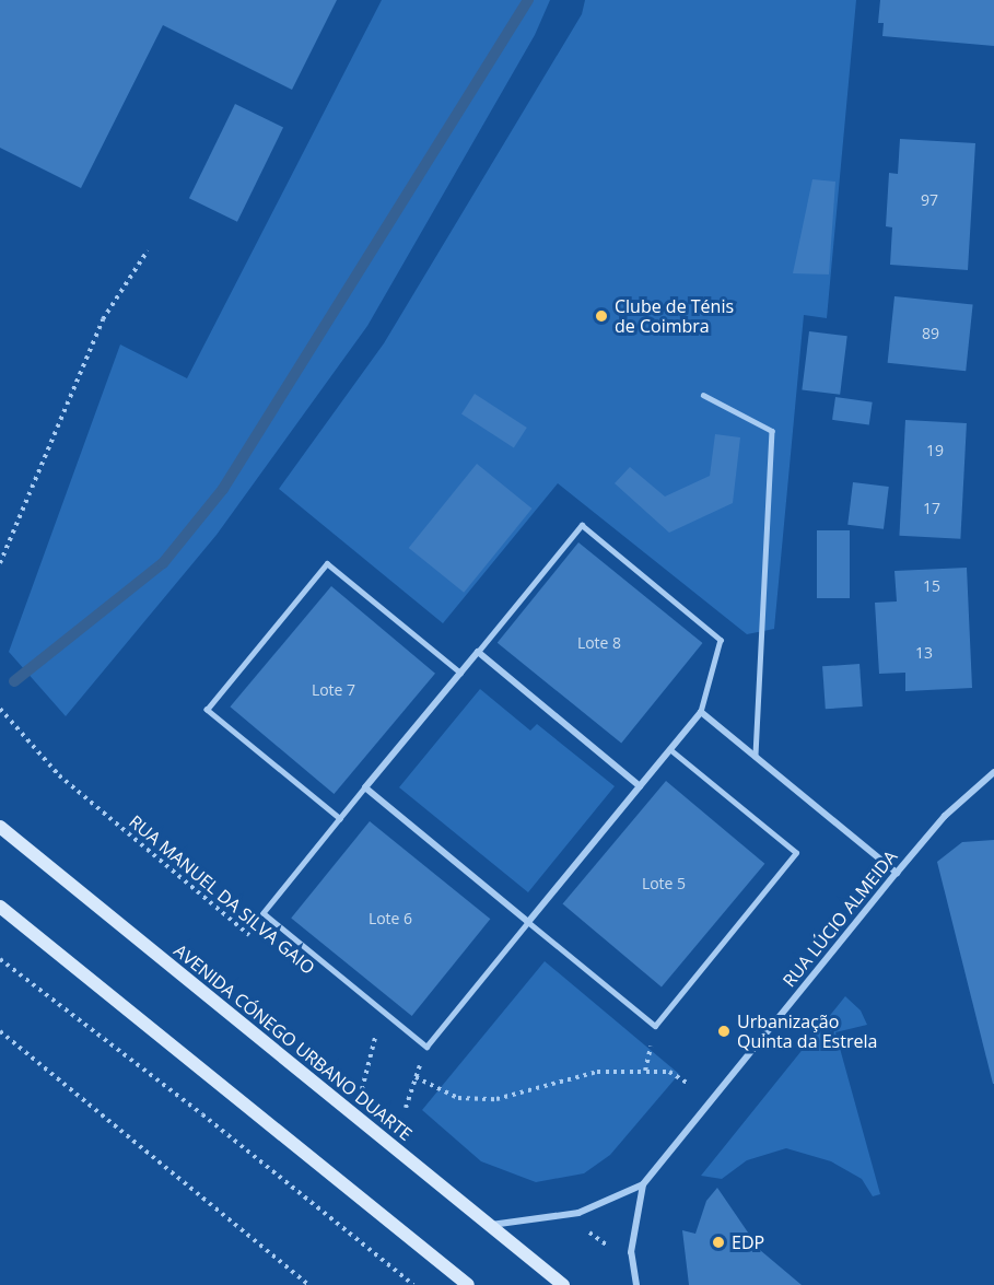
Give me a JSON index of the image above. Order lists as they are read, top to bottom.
{
  "streets": {
    "main road": ["AVENIDA CÓNEGO URBANO DUARTE"],
    "street": ["RUA LÚCIO ALMEIDA"],
    "path": ["RUA MANUEL DA SILVA GAIO"]
  },
  "crossings": [
    ["RUA LÚCIO ALMEIDA", "AVENIDA CÓNEGO URBANO DUARTE"]
  ],
  "places": ["Clube de Ténis de Coimbra", "Urbanização Quinta da Estrela", "EDP"],
  "house_numbers": [
    "97",
    "89",
    "19",
    "17",
    "15",
    "Lote 8",
    "13",
    "Lote 7",
    "Lote 5",
    "Lote 6"
  ]
}
